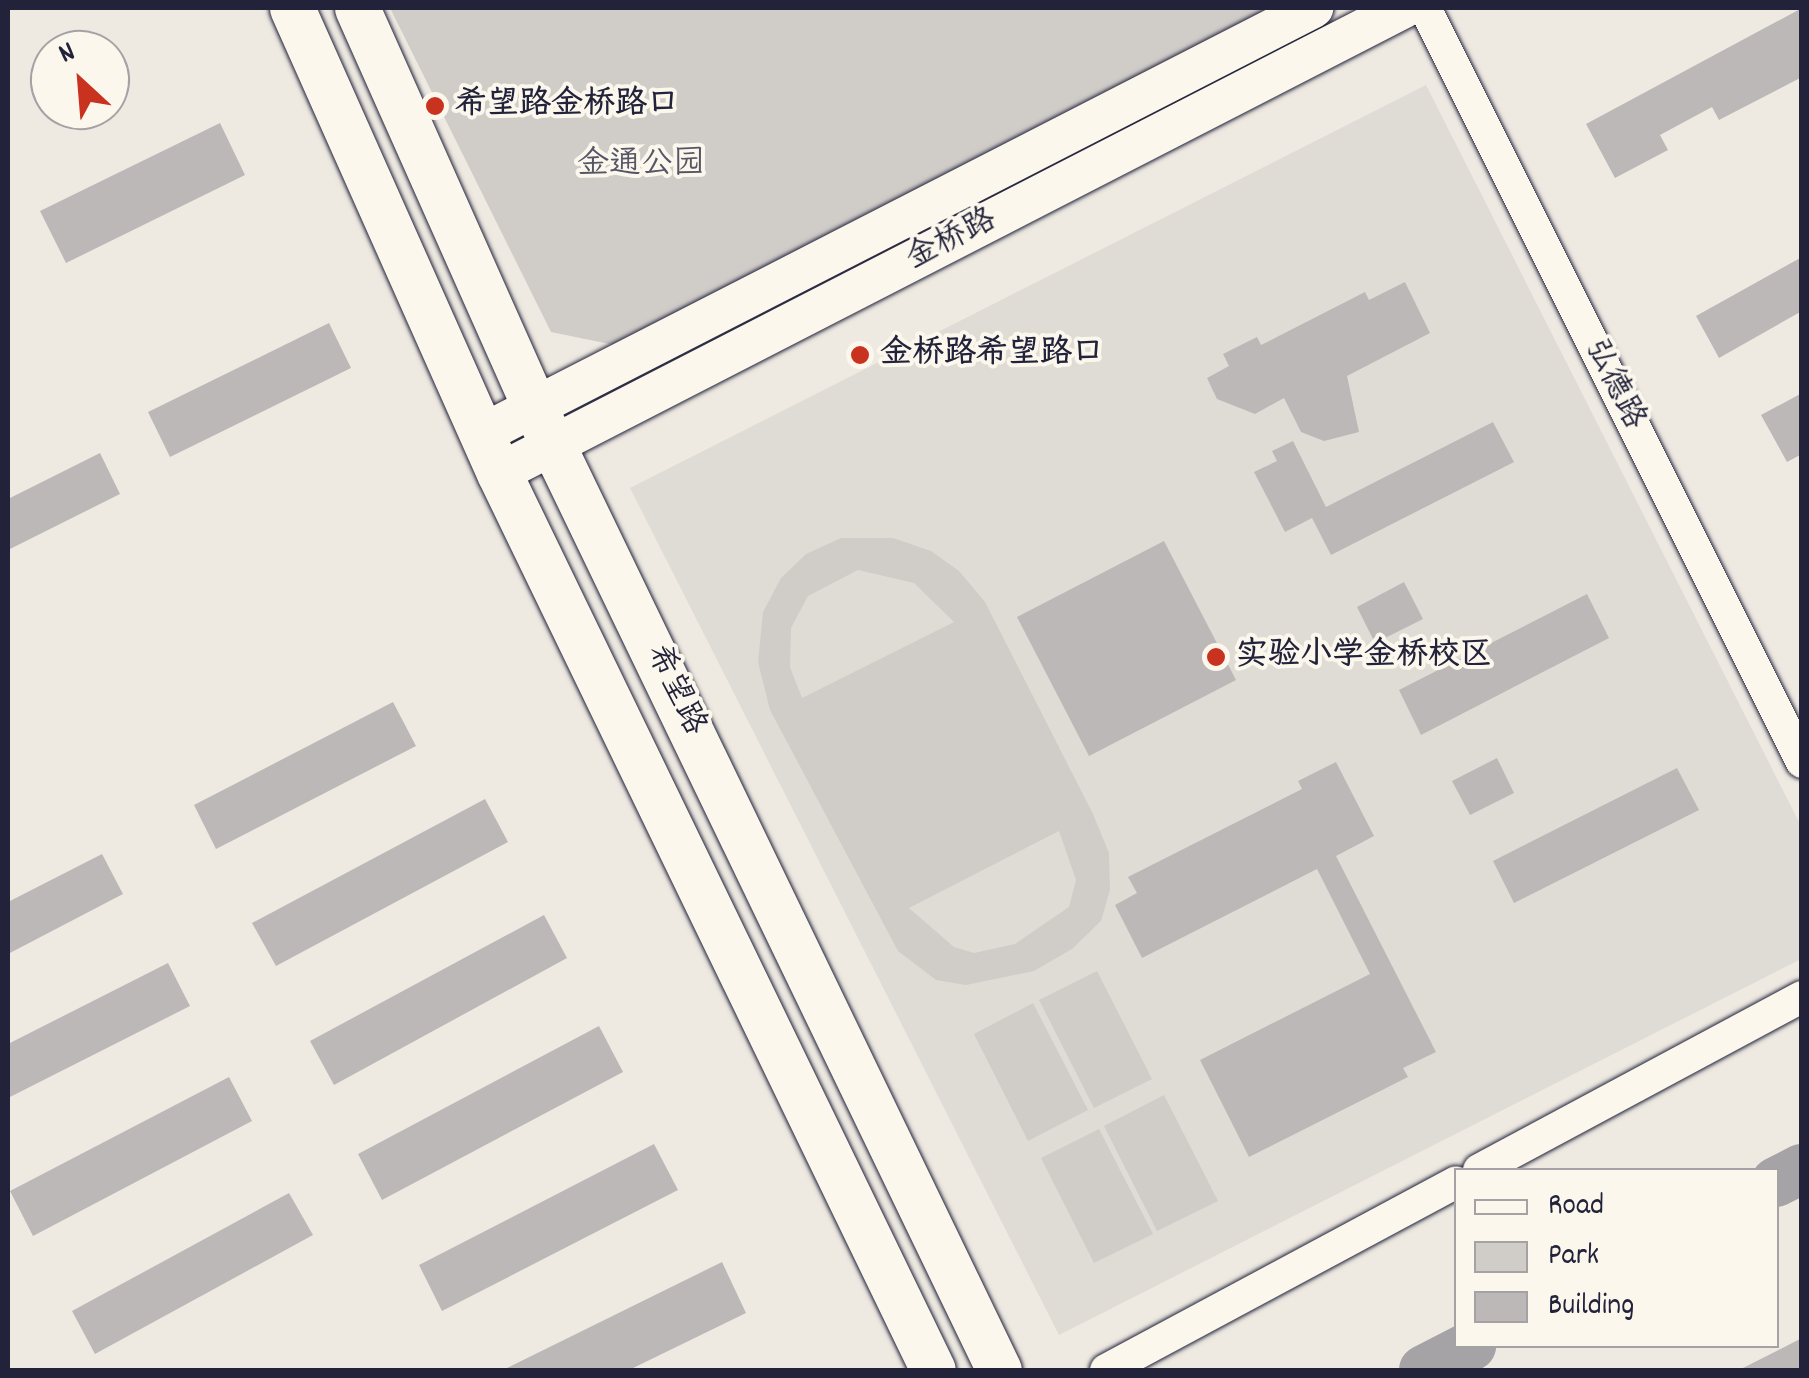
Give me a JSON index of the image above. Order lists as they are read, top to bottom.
{
  "streets": {
    "main road": ["希望路"],
    "street": ["金桥路", "弘德路"]
  },
  "crossings": [
    ["金桥路", "希望路"]
  ],
  "parks": ["金通公园"],
  "places": ["希望路金桥路口", "金桥路希望路口", "实验小学金桥校区"],
  "legend": ["Road", "Park", "Building"],
  "north": "top left"
}
